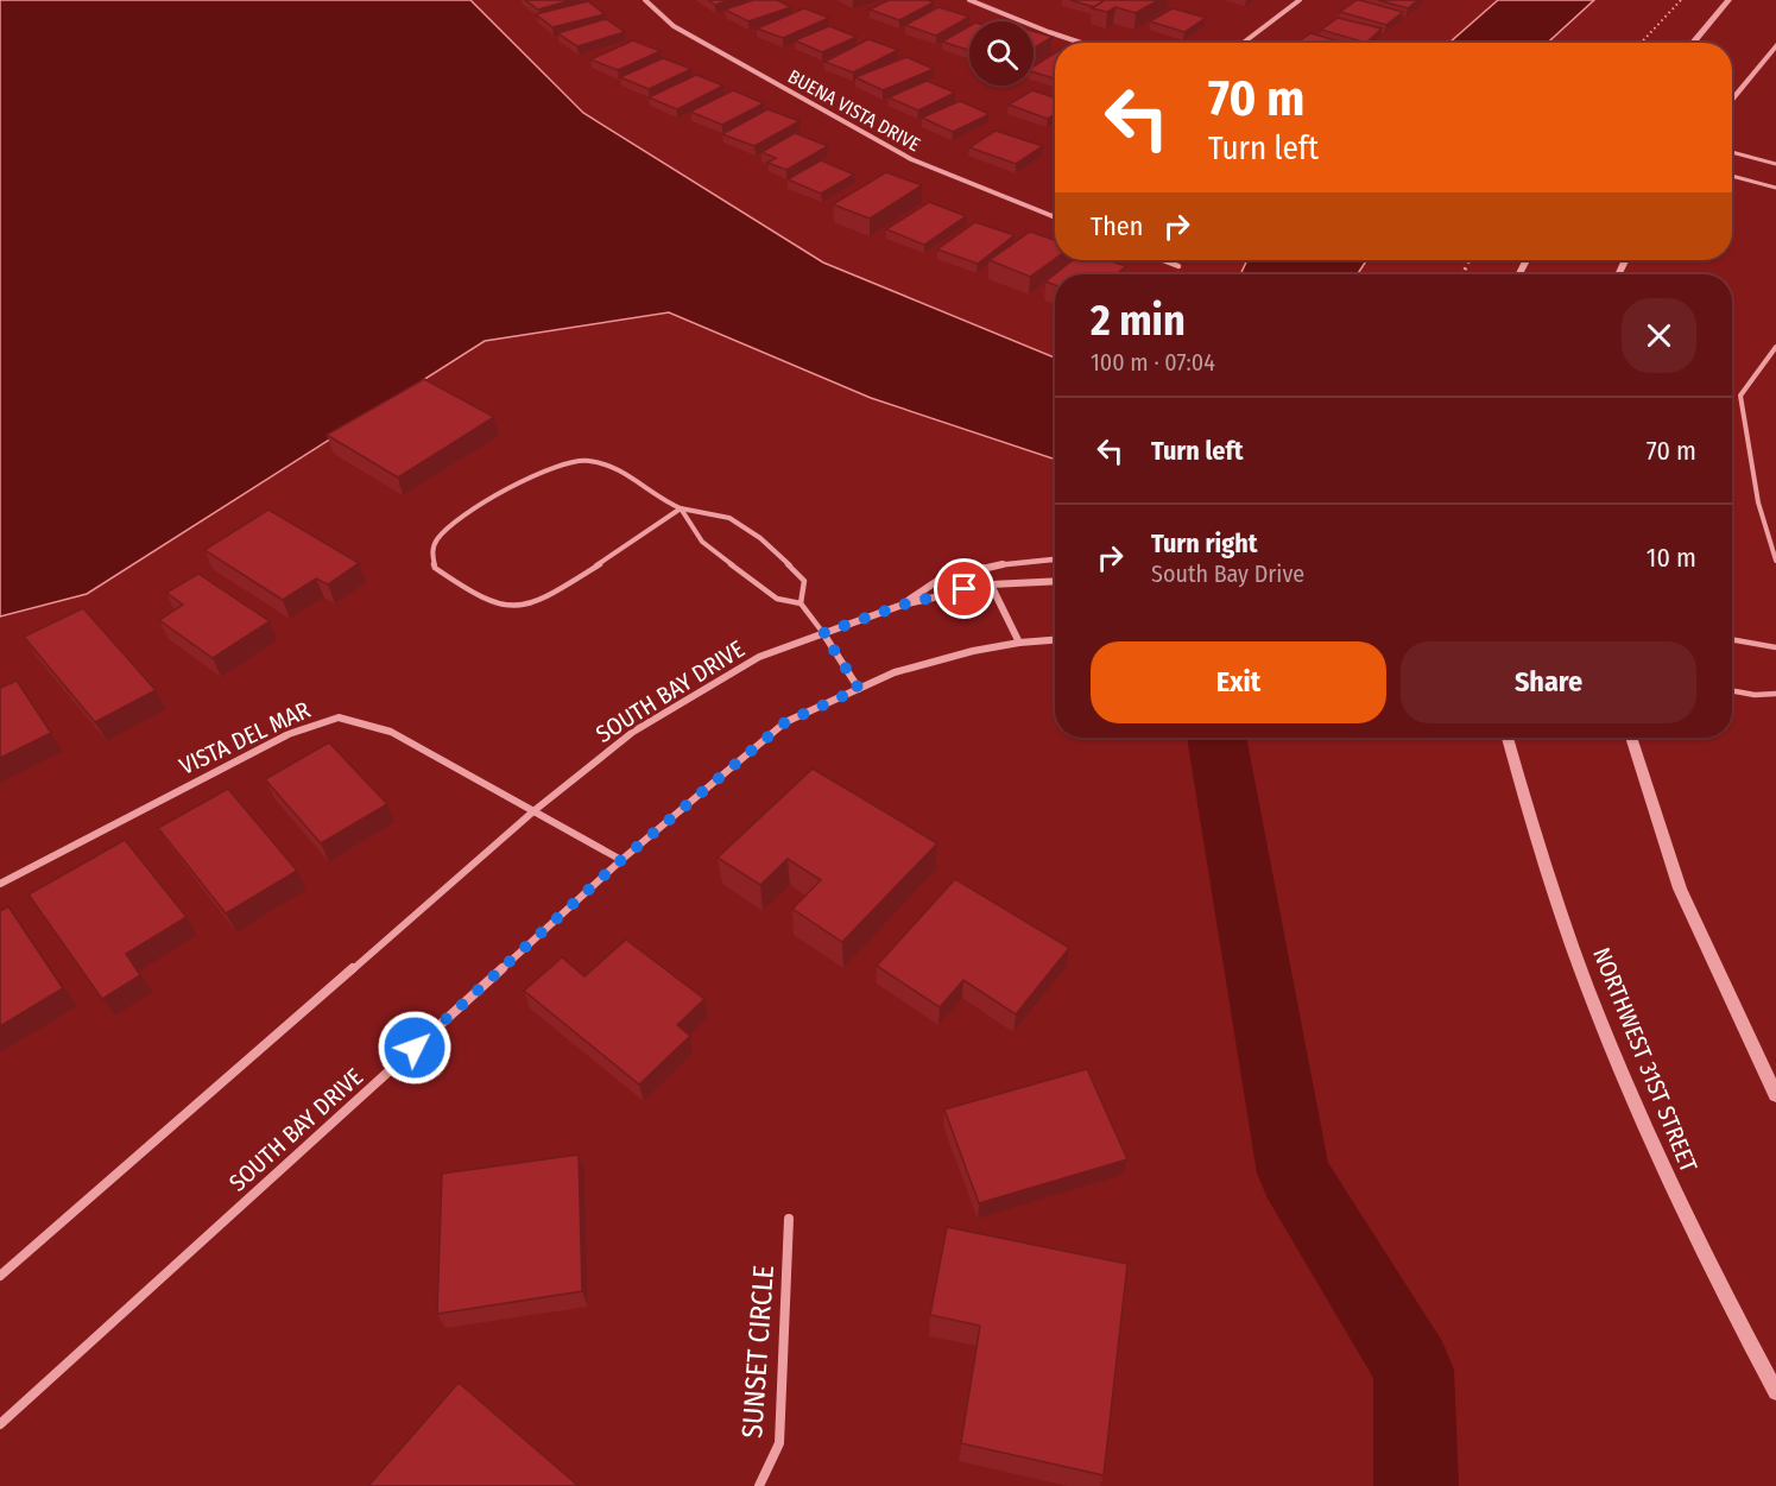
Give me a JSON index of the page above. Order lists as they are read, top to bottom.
{
  "streets": {
    "street": [
      "BUENA VISTA DRIVE",
      "SOUTH BAY DRIVE",
      "VISTA DEL MAR",
      "NORTHWEST 31ST STREET",
      "SUNSET CIRCLE"
    ]
  },
  "crossings": [
    ["SOUTH BAY DRIVE", "VISTA DEL MAR"]
  ],
  "page": {
    "turn": ["70 m", "Turn left"],
    "then": "Then",
    "heading": ["2 min", "100 m · 07:04"],
    "list": [
      {
        "name": "Turn left",
        "value": "70 m"
      },
      {
        "name": "Turn right",
        "note": "South Bay Drive",
        "value": "10 m"
      }
    ],
    "buttons": ["Exit", "Share"]
  }
}
